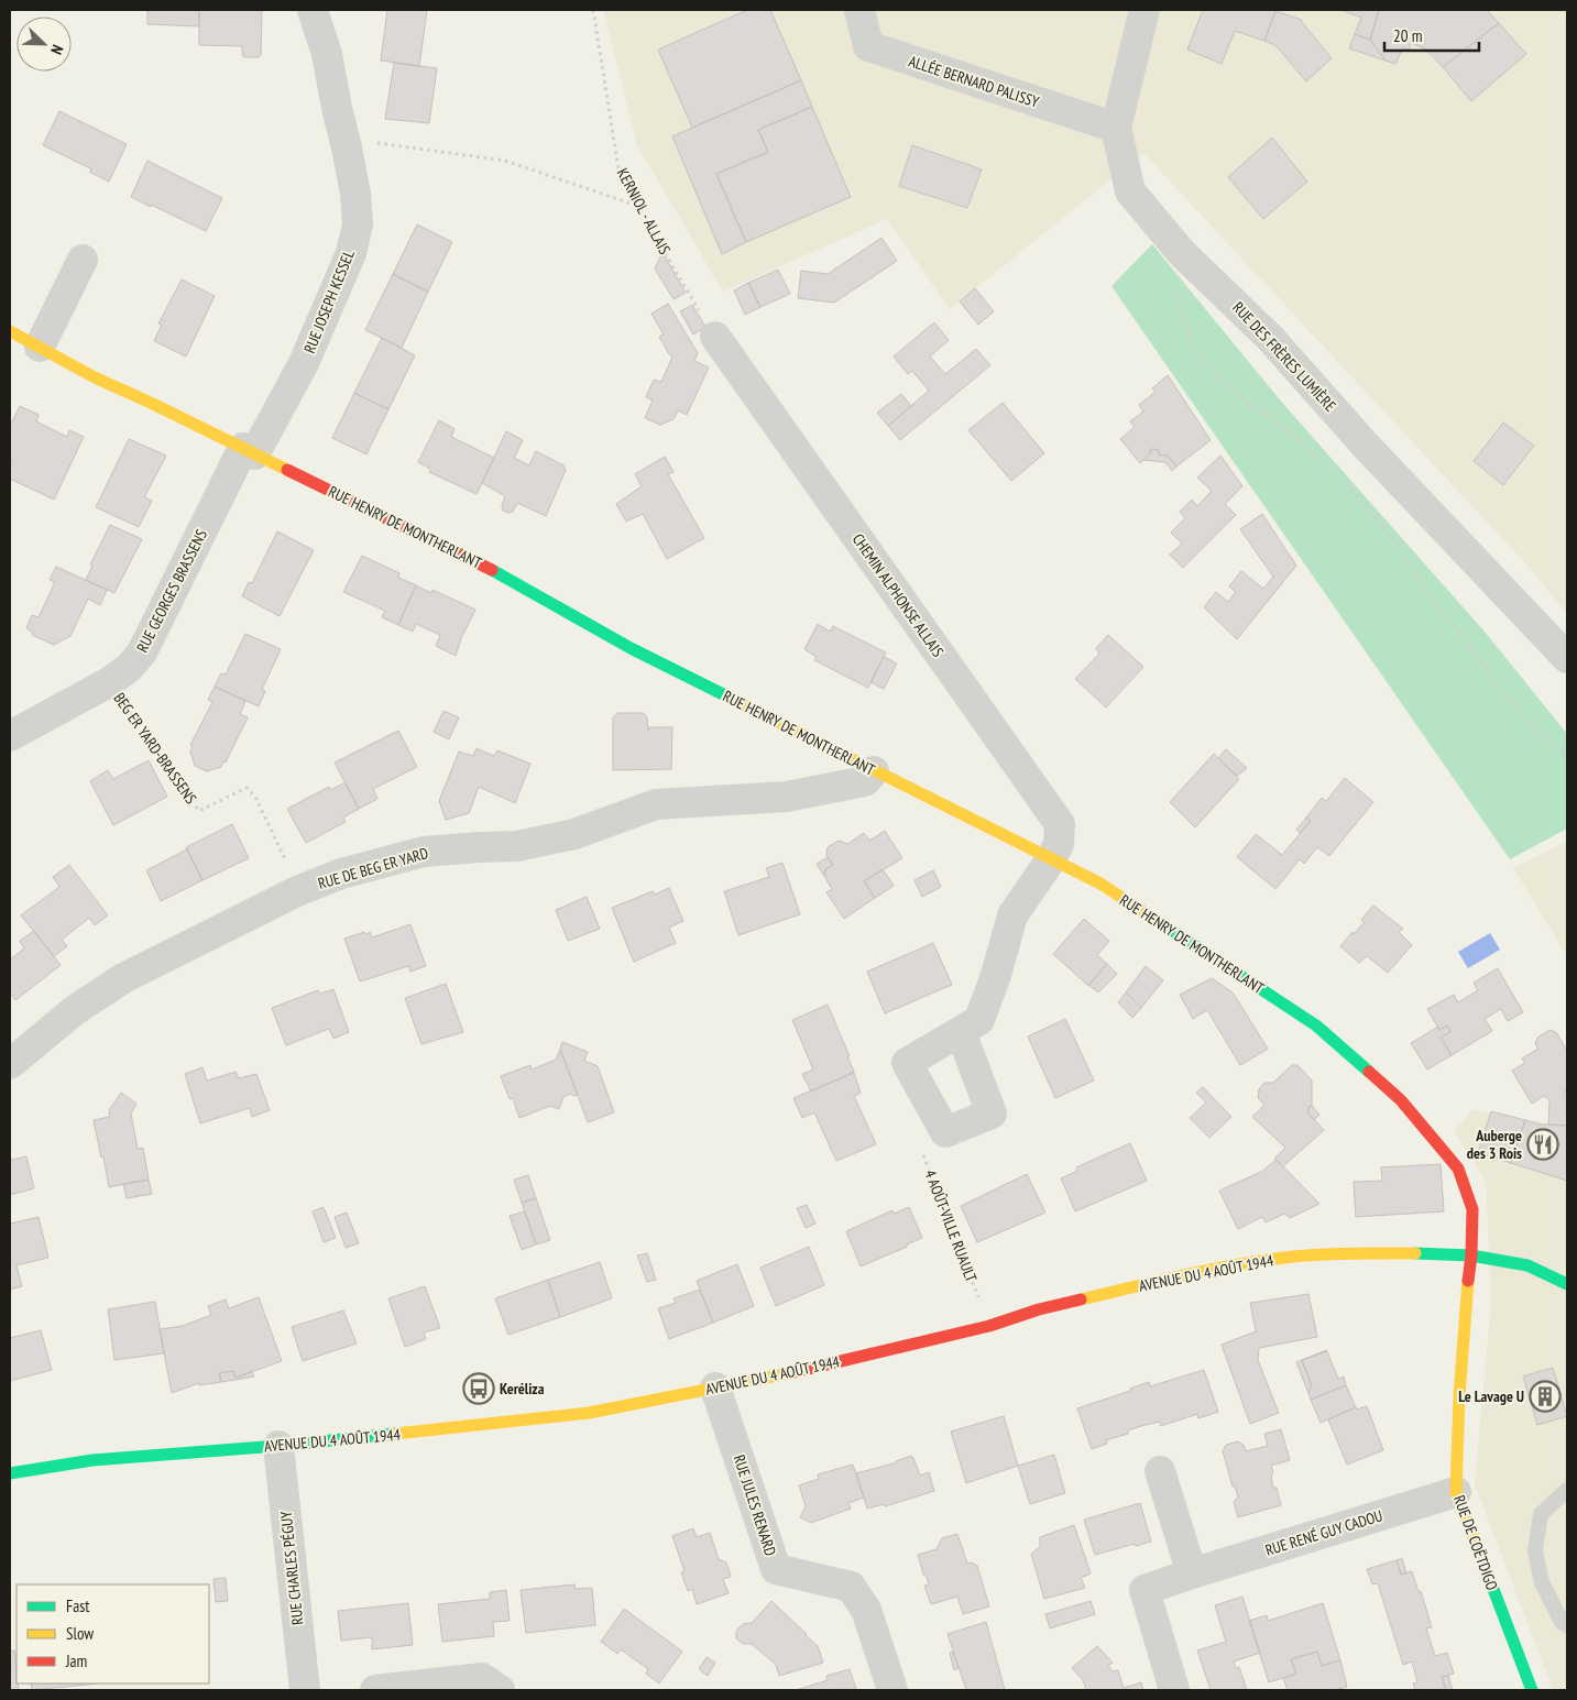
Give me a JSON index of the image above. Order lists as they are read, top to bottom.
{
  "streets": {
    "street": [
      "ALLÉE BERNARD PALISSY",
      "RUE JOSEPH KESSEL",
      "RUE DES FRÈRES LUMIÈRE",
      "RUE HENRY DE MONTHERLANT",
      "RUE GEORGES BRASSENS",
      "CHEMIN ALPHONSE ALLAIS",
      "RUE DE BEG ER YARD",
      "AVENUE DU 4 AOÛT 1944",
      "RUE JULES RENARD",
      "RUE RENÉ GUY CADOU",
      "RUE DE COËTDIGO",
      "RUE CHARLES PÉGUY"
    ],
    "path": ["KERNIOL - ALLAIS", "BEG ER YARD-BRASSENS", "4 AOÛT-VILLE RUAULT"]
  },
  "crossings": [
    ["ALLÉE BERNARD PALISSY", "RUE DES FRÈRES LUMIÈRE"],
    ["KERNIOL - ALLAIS", "CHEMIN ALPHONSE ALLAIS"],
    ["RUE JOSEPH KESSEL", "RUE HENRY DE MONTHERLANT"],
    ["RUE JOSEPH KESSEL", "RUE GEORGES BRASSENS"],
    ["RUE HENRY DE MONTHERLANT", "RUE GEORGES BRASSENS"],
    ["RUE HENRY DE MONTHERLANT", "CHEMIN ALPHONSE ALLAIS"],
    ["RUE HENRY DE MONTHERLANT", "RUE DE BEG ER YARD"],
    ["RUE HENRY DE MONTHERLANT", "AVENUE DU 4 AOÛT 1944"],
    ["RUE HENRY DE MONTHERLANT", "RUE DE COËTDIGO"],
    ["RUE GEORGES BRASSENS", "BEG ER YARD-BRASSENS"],
    ["CHEMIN ALPHONSE ALLAIS", "4 AOÛT-VILLE RUAULT"],
    ["BEG ER YARD-BRASSENS", "RUE DE BEG ER YARD"],
    ["4 AOÛT-VILLE RUAULT", "AVENUE DU 4 AOÛT 1944"],
    ["AVENUE DU 4 AOÛT 1944", "RUE JULES RENARD"],
    ["AVENUE DU 4 AOÛT 1944", "RUE DE COËTDIGO"],
    ["AVENUE DU 4 AOÛT 1944", "RUE CHARLES PÉGUY"],
    ["RUE RENÉ GUY CADOU", "RUE DE COËTDIGO"]
  ],
  "places": {
    "restaurant": ["Auberge des 3 Rois"],
    "bus stop": ["Keréliza"],
    "building": ["Le Lavage U"]
  },
  "legend": ["Fast", "Slow", "Jam"],
  "scale_bar": "20 m",
  "north": "bottom right"
}
